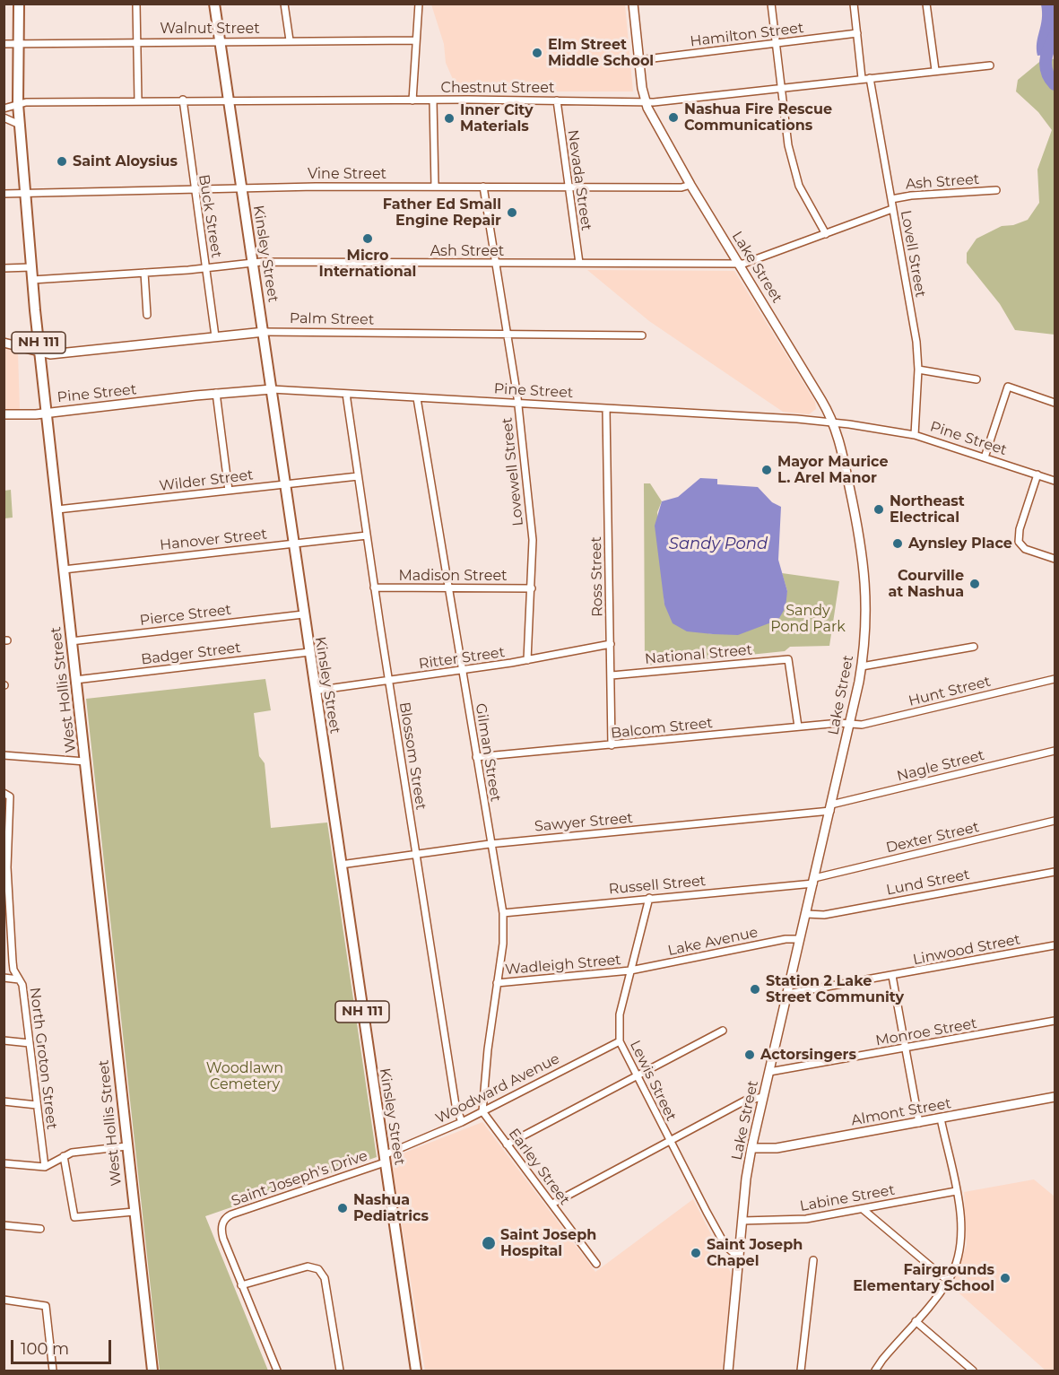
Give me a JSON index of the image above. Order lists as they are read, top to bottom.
{
  "streets": {
    "main road": ["Kinsley Street", "NH 111", "West Hollis Street"],
    "street": [
      "Walnut Street",
      "Hamilton Street",
      "Chestnut Street",
      "Vine Street",
      "Nevada Street",
      "Ash Street",
      "Buck Street",
      "Lovell Street",
      "Lake Street",
      "Palm Street",
      "Pine Street",
      "Lovewell Street",
      "Wilder Street",
      "Hanover Street",
      "Madison Street",
      "Ross Street",
      "Pierce Street",
      "Badger Street",
      "National Street",
      "Ritter Street",
      "Hunt Street",
      "Balcom Street",
      "Gilman Street",
      "Blossom Street",
      "Nagle Street",
      "Sawyer Street",
      "Dexter Street",
      "Lund Street",
      "Russell Street",
      "Lake Avenue",
      "Linwood Street",
      "Wadleigh Street",
      "Monroe Street",
      "North Groton Street",
      "Lewis Street",
      "Woodward Avenue",
      "Almont Street",
      "Earley Street",
      "Saint Joseph's Drive",
      "Labine Street"
    ]
  },
  "crossings": [
    ["Walnut Street", "Kinsley Street"],
    ["Walnut Street", "West Hollis Street"],
    ["Hamilton Street", "Lake Street"],
    ["Chestnut Street", "Nevada Street"],
    ["Chestnut Street", "Buck Street"],
    ["Chestnut Street", "Kinsley Street"],
    ["Chestnut Street", "Lovell Street"],
    ["Chestnut Street", "Lake Street"],
    ["Chestnut Street", "West Hollis Street"],
    ["Vine Street", "Nevada Street"],
    ["Vine Street", "Buck Street"],
    ["Vine Street", "Kinsley Street"],
    ["Vine Street", "Lake Street"],
    ["Vine Street", "Lovewell Street"],
    ["Vine Street", "West Hollis Street"],
    ["Nevada Street", "Ash Street"],
    ["Ash Street", "Buck Street"],
    ["Ash Street", "Kinsley Street"],
    ["Ash Street", "Lovell Street"],
    ["Ash Street", "Lake Street"],
    ["Ash Street", "Lovewell Street"],
    ["Ash Street", "West Hollis Street"],
    ["Buck Street", "Palm Street"],
    ["Kinsley Street", "Palm Street"],
    ["Kinsley Street", "Pine Street"],
    ["Kinsley Street", "Wilder Street"],
    ["Kinsley Street", "Hanover Street"],
    ["Kinsley Street", "Pierce Street"],
    ["Kinsley Street", "Badger Street"],
    ["Kinsley Street", "Ritter Street"],
    ["Kinsley Street", "Sawyer Street"],
    ["Kinsley Street", "Woodward Avenue"],
    ["Kinsley Street", "Saint Joseph's Drive"],
    ["Lovell Street", "Pine Street"],
    ["Lake Street", "Pine Street"],
    ["Lake Street", "Hunt Street"],
    ["Lake Street", "Balcom Street"],
    ["Lake Street", "Nagle Street"],
    ["Lake Street", "Sawyer Street"],
    ["Lake Street", "Dexter Street"],
    ["Lake Street", "Lund Street"],
    ["Lake Street", "Russell Street"],
    ["Lake Street", "Lake Avenue"],
    ["Lake Street", "Linwood Street"],
    ["Lake Street", "Monroe Street"],
    ["Lake Street", "Lewis Street"],
    ["Lake Street", "Almont Street"],
    ["Lake Street", "Labine Street"],
    ["Palm Street", "Lovewell Street"],
    ["Palm Street", "West Hollis Street"],
    ["Pine Street", "Lovewell Street"],
    ["Pine Street", "Ross Street"],
    ["Pine Street", "West Hollis Street"],
    ["Pine Street", "Gilman Street"],
    ["Pine Street", "Blossom Street"],
    ["Lovewell Street", "Madison Street"],
    ["Lovewell Street", "Ritter Street"],
    ["Wilder Street", "West Hollis Street"],
    ["Wilder Street", "Blossom Street"],
    ["Hanover Street", "West Hollis Street"],
    ["Hanover Street", "Blossom Street"],
    ["Madison Street", "Gilman Street"],
    ["Madison Street", "Blossom Street"],
    ["Ross Street", "National Street"],
    ["Ross Street", "Ritter Street"],
    ["Ross Street", "Balcom Street"],
    ["Pierce Street", "West Hollis Street"],
    ["Badger Street", "West Hollis Street"],
    ["National Street", "Balcom Street"],
    ["Ritter Street", "Gilman Street"],
    ["Ritter Street", "Blossom Street"],
    ["Hunt Street", "Balcom Street"],
    ["Balcom Street", "Gilman Street"],
    ["Gilman Street", "Sawyer Street"],
    ["Gilman Street", "Russell Street"],
    ["Gilman Street", "Wadleigh Street"],
    ["Gilman Street", "Woodward Avenue"],
    ["Gilman Street", "Earley Street"],
    ["Blossom Street", "Sawyer Street"],
    ["Blossom Street", "Woodward Avenue"],
    ["Nagle Street", "Sawyer Street"],
    ["Dexter Street", "Russell Street"],
    ["Russell Street", "Lewis Street"],
    ["Lake Avenue", "Wadleigh Street"],
    ["Lake Avenue", "Lewis Street"],
    ["Wadleigh Street", "Lewis Street"],
    ["Lewis Street", "Woodward Avenue"],
    ["Woodward Avenue", "Earley Street"],
    ["Woodward Avenue", "Saint Joseph's Drive"]
  ],
  "water": ["Sandy Pond"],
  "parks": ["Sandy Pond Park", "Woodlawn Cemetery"],
  "places": [
    "Elm Street Middle School",
    "Nashua Fire Rescue Communications",
    "Inner City Materials",
    "Saint Aloysius",
    "Father Ed Small Engine Repair",
    "Micro International",
    "Mayor Maurice L. Arel Manor",
    "Northeast Electrical",
    "Aynsley Place",
    "Courville at Nashua",
    "Station 2 Lake Street Community",
    "Actorsingers",
    "Nashua Pediatrics",
    "Saint Joseph Hospital",
    "Saint Joseph Chapel",
    "Fairgrounds Elementary School"
  ],
  "scale_bar": "100 m"
}
